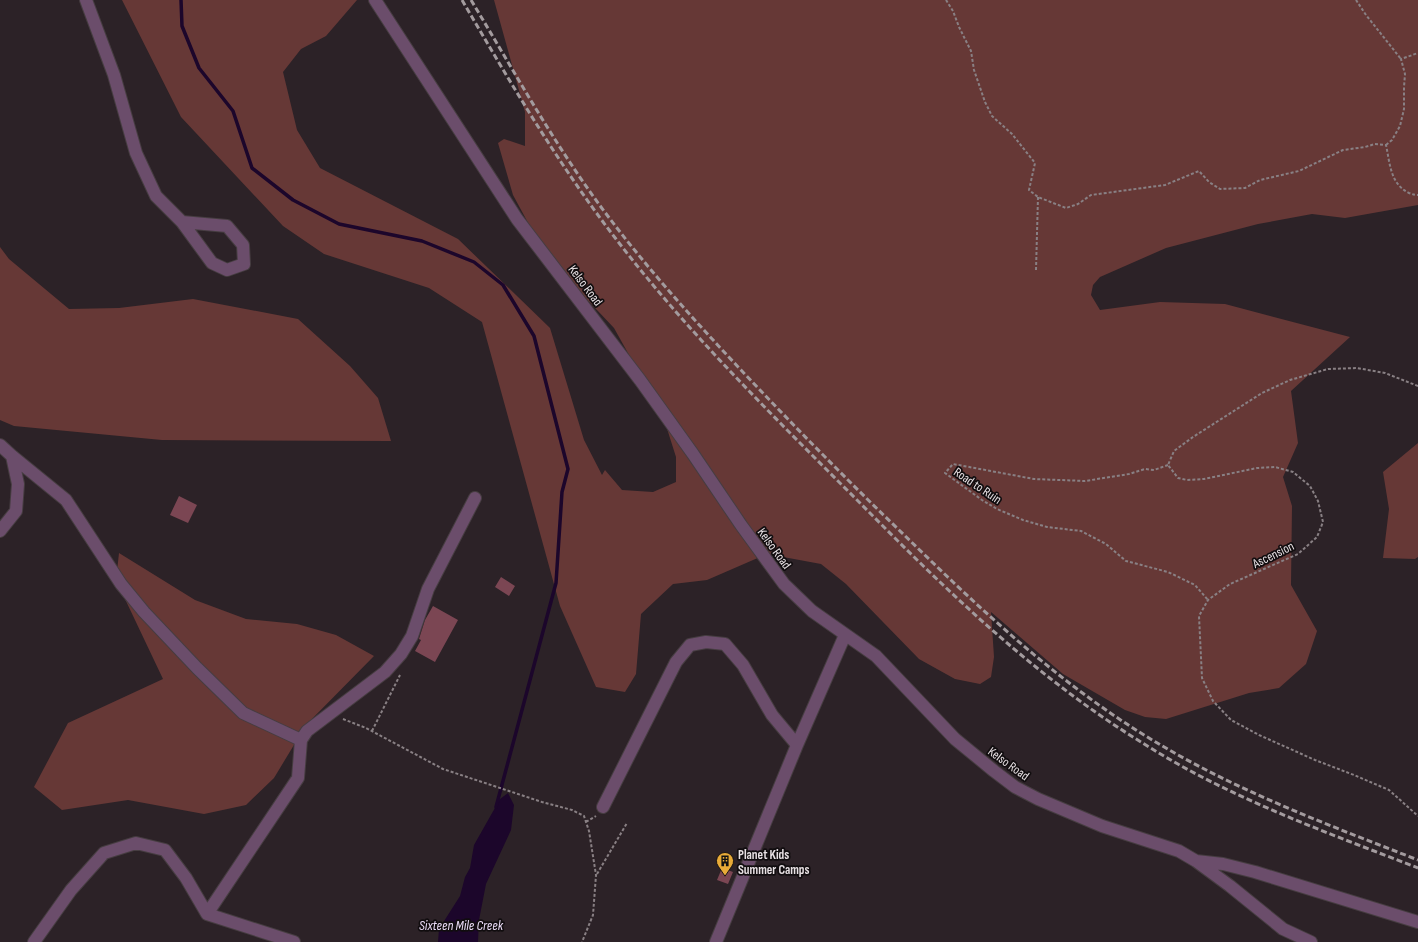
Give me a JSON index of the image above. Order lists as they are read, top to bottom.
{
  "streets": {
    "street": ["Kelso Road"],
    "path": ["Road to Ruin", "Ascension"]
  },
  "crossings": [
    ["Road to Ruin", "Ascension"]
  ],
  "water": ["Sixteen Mile Creek"],
  "places": {
    "building": ["Planet Kids Summer Camps"]
  }
}
